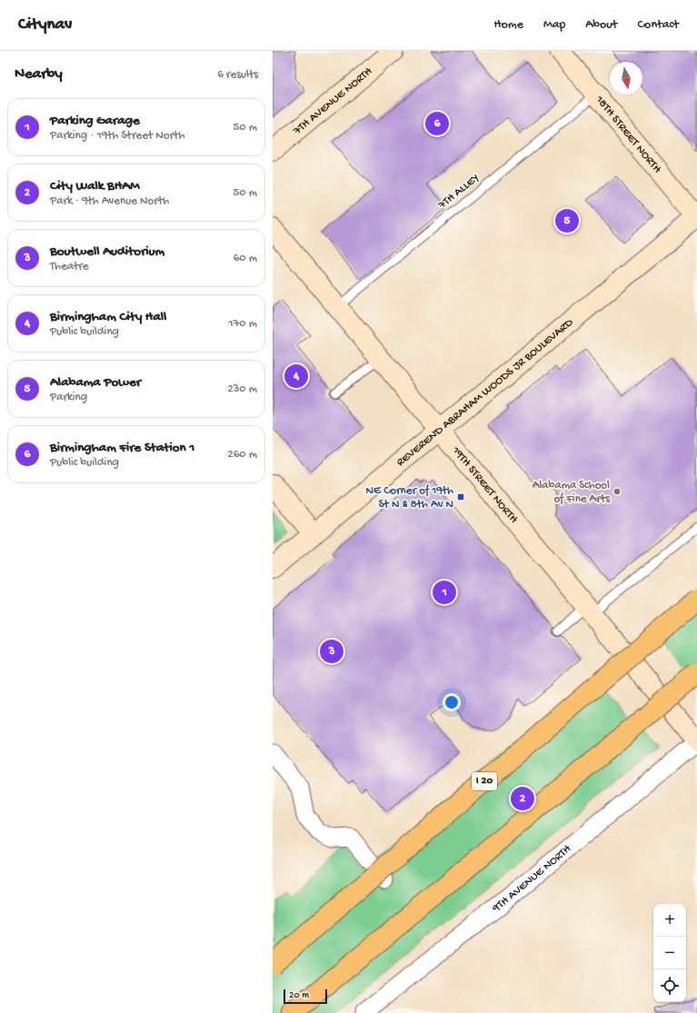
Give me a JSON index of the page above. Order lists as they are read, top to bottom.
{
  "streets": {
    "highway": ["I 20"],
    "main road": [
      "7TH AVENUE NORTH",
      "18TH STREET NORTH",
      "REVEREND ABRAHAM WOODS JR BOULEVARD",
      "19TH STREET NORTH"
    ],
    "street": ["9TH AVENUE NORTH"],
    "lane": ["7TH ALLEY"]
  },
  "crossings": [
    ["18TH STREET NORTH", "7TH ALLEY"],
    ["18TH STREET NORTH", "REVEREND ABRAHAM WOODS JR BOULEVARD"],
    ["7TH ALLEY", "19TH STREET NORTH"],
    ["REVEREND ABRAHAM WOODS JR BOULEVARD", "19TH STREET NORTH"],
    ["19TH STREET NORTH", "9TH AVENUE NORTH"]
  ],
  "places": {
    "other": ["Alabama School of Fine Arts"],
    "transit": ["NE Corner of 19th St N & 8th Av N"]
  },
  "scale_bar": "20 m",
  "north": "bottom",
  "page": {
    "header": "Citynav",
    "nav": [
      "Home",
      "Map",
      "About",
      "Contact"
    ],
    "heading": ["Nearby", "6 results"],
    "list": [
      {
        "mark": "1",
        "name": "Parking Garage",
        "note": "Parking · 19th Street North",
        "value": "50 m"
      },
      {
        "mark": "2",
        "name": "City Walk BHAM",
        "note": "Park · 9th Avenue North",
        "value": "50 m"
      },
      {
        "mark": "3",
        "name": "Boutwell Auditorium",
        "note": "Theatre",
        "value": "60 m"
      },
      {
        "mark": "4",
        "name": "Birmingham City Hall",
        "note": "Public building",
        "value": "170 m"
      },
      {
        "mark": "5",
        "name": "Alabama Power",
        "note": "Parking",
        "value": "230 m"
      },
      {
        "mark": "6",
        "name": "Birmingham Fire Station 1",
        "note": "Public building",
        "value": "260 m"
      }
    ],
    "pins": [
      "6",
      "5",
      "4",
      "1",
      "3",
      "2"
    ],
    "map_buttons": ["+", "−"],
    "scale": "20 m"
  }
}
